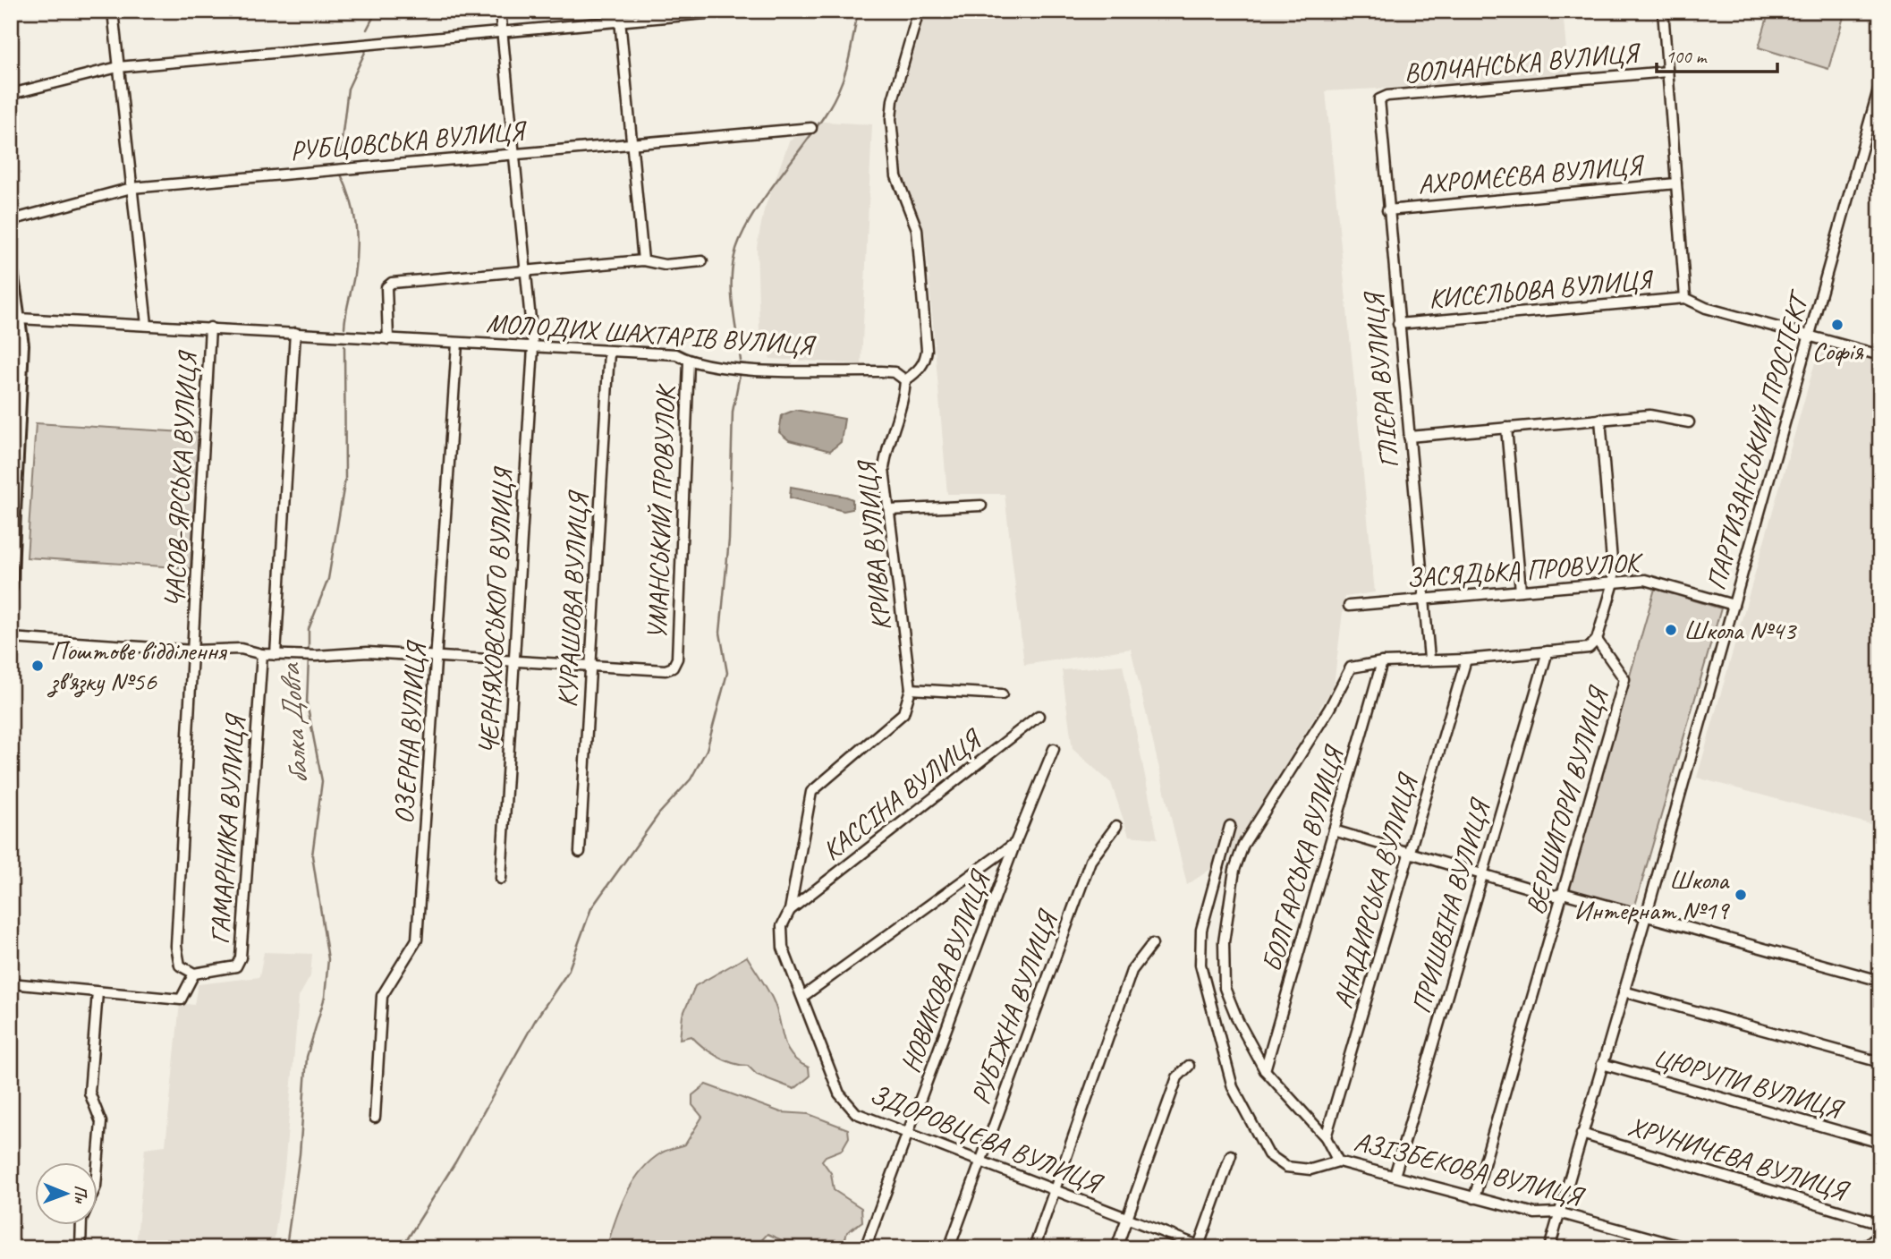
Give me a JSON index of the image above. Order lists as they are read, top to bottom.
{
  "streets": {
    "street": [
      "ВОЛЧАНСЬКА ВУЛИЦЯ",
      "РУБЦОВСЬКА ВУЛИЦЯ",
      "АХРОМЄЄВА ВУЛИЦЯ",
      "КИСЄЛЬОВА ВУЛИЦЯ",
      "МОЛОДИХ ШАХТАРІВ ВУЛИЦЯ",
      "ГЛІЄРА ВУЛИЦЯ",
      "ПАРТИЗАНСЬКИЙ ПРОСПЕКТ",
      "ЧАСОВ-ЯРСЬКА ВУЛИЦЯ",
      "УМАНСЬКИЙ ПРОВУЛОК",
      "КРИВА ВУЛИЦЯ",
      "ЗАСЯДЬКА ПРОВУЛОК",
      "КУРАШОВА ВУЛИЦЯ",
      "ЧЕРНЯХОВСЬКОГО ВУЛИЦЯ",
      "ОЗЕРНА ВУЛИЦЯ",
      "КАССІНА ВУЛИЦЯ",
      "ВЕРШИГОРИ ВУЛИЦЯ",
      "ГАМАРНИКА ВУЛИЦЯ",
      "БОЛГАРСЬКА ВУЛИЦЯ",
      "АНАДИРСЬКА ВУЛИЦЯ",
      "ПРИШВІНА ВУЛИЦЯ",
      "НОВИКОВА ВУЛИЦЯ",
      "РУБІЖНА ВУЛИЦЯ",
      "ЦЮРУПИ ВУЛИЦЯ",
      "ЗДОРОВЦЕВА ВУЛИЦЯ",
      "ХРУНИЧЕВА ВУЛИЦЯ",
      "АЗІЗБЕКОВА ВУЛИЦЯ"
    ]
  },
  "crossings": [
    ["ВОЛЧАНСЬКА ВУЛИЦЯ", "ГЛІЄРА ВУЛИЦЯ"],
    ["РУБЦОВСЬКА ВУЛИЦЯ", "ЧАСОВ-ЯРСЬКА ВУЛИЦЯ"],
    ["РУБЦОВСЬКА ВУЛИЦЯ", "ЧЕРНЯХОВСЬКОГО ВУЛИЦЯ"],
    ["АХРОМЄЄВА ВУЛИЦЯ", "ГЛІЄРА ВУЛИЦЯ"],
    ["КИСЄЛЬОВА ВУЛИЦЯ", "ГЛІЄРА ВУЛИЦЯ"],
    ["МОЛОДИХ ШАХТАРІВ ВУЛИЦЯ", "ЧАСОВ-ЯРСЬКА ВУЛИЦЯ"],
    ["МОЛОДИХ ШАХТАРІВ ВУЛИЦЯ", "УМАНСЬКИЙ ПРОВУЛОК"],
    ["МОЛОДИХ ШАХТАРІВ ВУЛИЦЯ", "КРИВА ВУЛИЦЯ"],
    ["МОЛОДИХ ШАХТАРІВ ВУЛИЦЯ", "КУРАШОВА ВУЛИЦЯ"],
    ["МОЛОДИХ ШАХТАРІВ ВУЛИЦЯ", "ЧЕРНЯХОВСЬКОГО ВУЛИЦЯ"],
    ["МОЛОДИХ ШАХТАРІВ ВУЛИЦЯ", "ОЗЕРНА ВУЛИЦЯ"],
    ["ГЛІЄРА ВУЛИЦЯ", "ЗАСЯДЬКА ПРОВУЛОК"],
    ["ПАРТИЗАНСЬКИЙ ПРОСПЕКТ", "ЗАСЯДЬКА ПРОВУЛОК"],
    ["ПАРТИЗАНСЬКИЙ ПРОСПЕКТ", "ЦЮРУПИ ВУЛИЦЯ"],
    ["ПАРТИЗАНСЬКИЙ ПРОСПЕКТ", "ХРУНИЧЕВА ВУЛИЦЯ"],
    ["ПАРТИЗАНСЬКИЙ ПРОСПЕКТ", "АЗІЗБЕКОВА ВУЛИЦЯ"],
    ["ЧАСОВ-ЯРСЬКА ВУЛИЦЯ", "ГАМАРНИКА ВУЛИЦЯ"],
    ["УМАНСЬКИЙ ПРОВУЛОК", "КУРАШОВА ВУЛИЦЯ"],
    ["КРИВА ВУЛИЦЯ", "КАССІНА ВУЛИЦЯ"],
    ["КРИВА ВУЛИЦЯ", "ЗДОРОВЦЕВА ВУЛИЦЯ"],
    ["КАССІНА ВУЛИЦЯ", "ЗДОРОВЦЕВА ВУЛИЦЯ"],
    ["ВЕРШИГОРИ ВУЛИЦЯ", "АЗІЗБЕКОВА ВУЛИЦЯ"],
    ["БОЛГАРСЬКА ВУЛИЦЯ", "АЗІЗБЕКОВА ВУЛИЦЯ"],
    ["АНАДИРСЬКА ВУЛИЦЯ", "АЗІЗБЕКОВА ВУЛИЦЯ"],
    ["ПРИШВІНА ВУЛИЦЯ", "АЗІЗБЕКОВА ВУЛИЦЯ"],
    ["НОВИКОВА ВУЛИЦЯ", "ЗДОРОВЦЕВА ВУЛИЦЯ"],
    ["РУБІЖНА ВУЛИЦЯ", "ЗДОРОВЦЕВА ВУЛИЦЯ"]
  ],
  "water": ["балка Довга"],
  "places": [
    "Софія",
    "Школа №43",
    "Поштове відділення зв'язку №56",
    "Школа Интернат №19"
  ],
  "scale_bar": "100 m",
  "north": "right"
}
